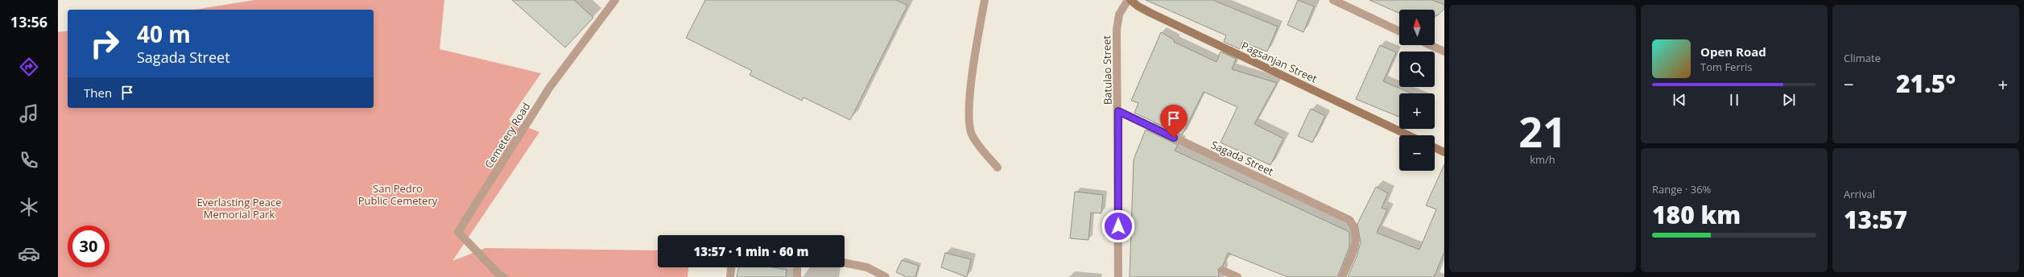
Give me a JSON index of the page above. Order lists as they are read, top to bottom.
{
  "streets": {
    "street": [
      "Pagsanjan Street",
      "Batulao Street",
      "Cemetery Road",
      "Sagada Street"
    ]
  },
  "crossings": [
    ["Batulao Street", "Sagada Street"]
  ],
  "parks": ["San Pedro Public Cemetery", "Everlasting Peace Memorial Park"],
  "north": "top",
  "page": {
    "tabs": "13:56",
    "tile": [
      ["21", "km/h"],
      "Climate",
      ["Range · 36%", "180 km"],
      ["Arrival", "13:57"]
    ],
    "map_buttons": ["+", "−"],
    "turn": ["40 m", "Sagada Street"],
    "song": ["Open Road", "Tom Ferris"],
    "heat": ["−", "21.5°", "+"],
    "then": "Then",
    "limit": "30",
    "trip": "13:57 · 1 min · 60 m"
  }
}
